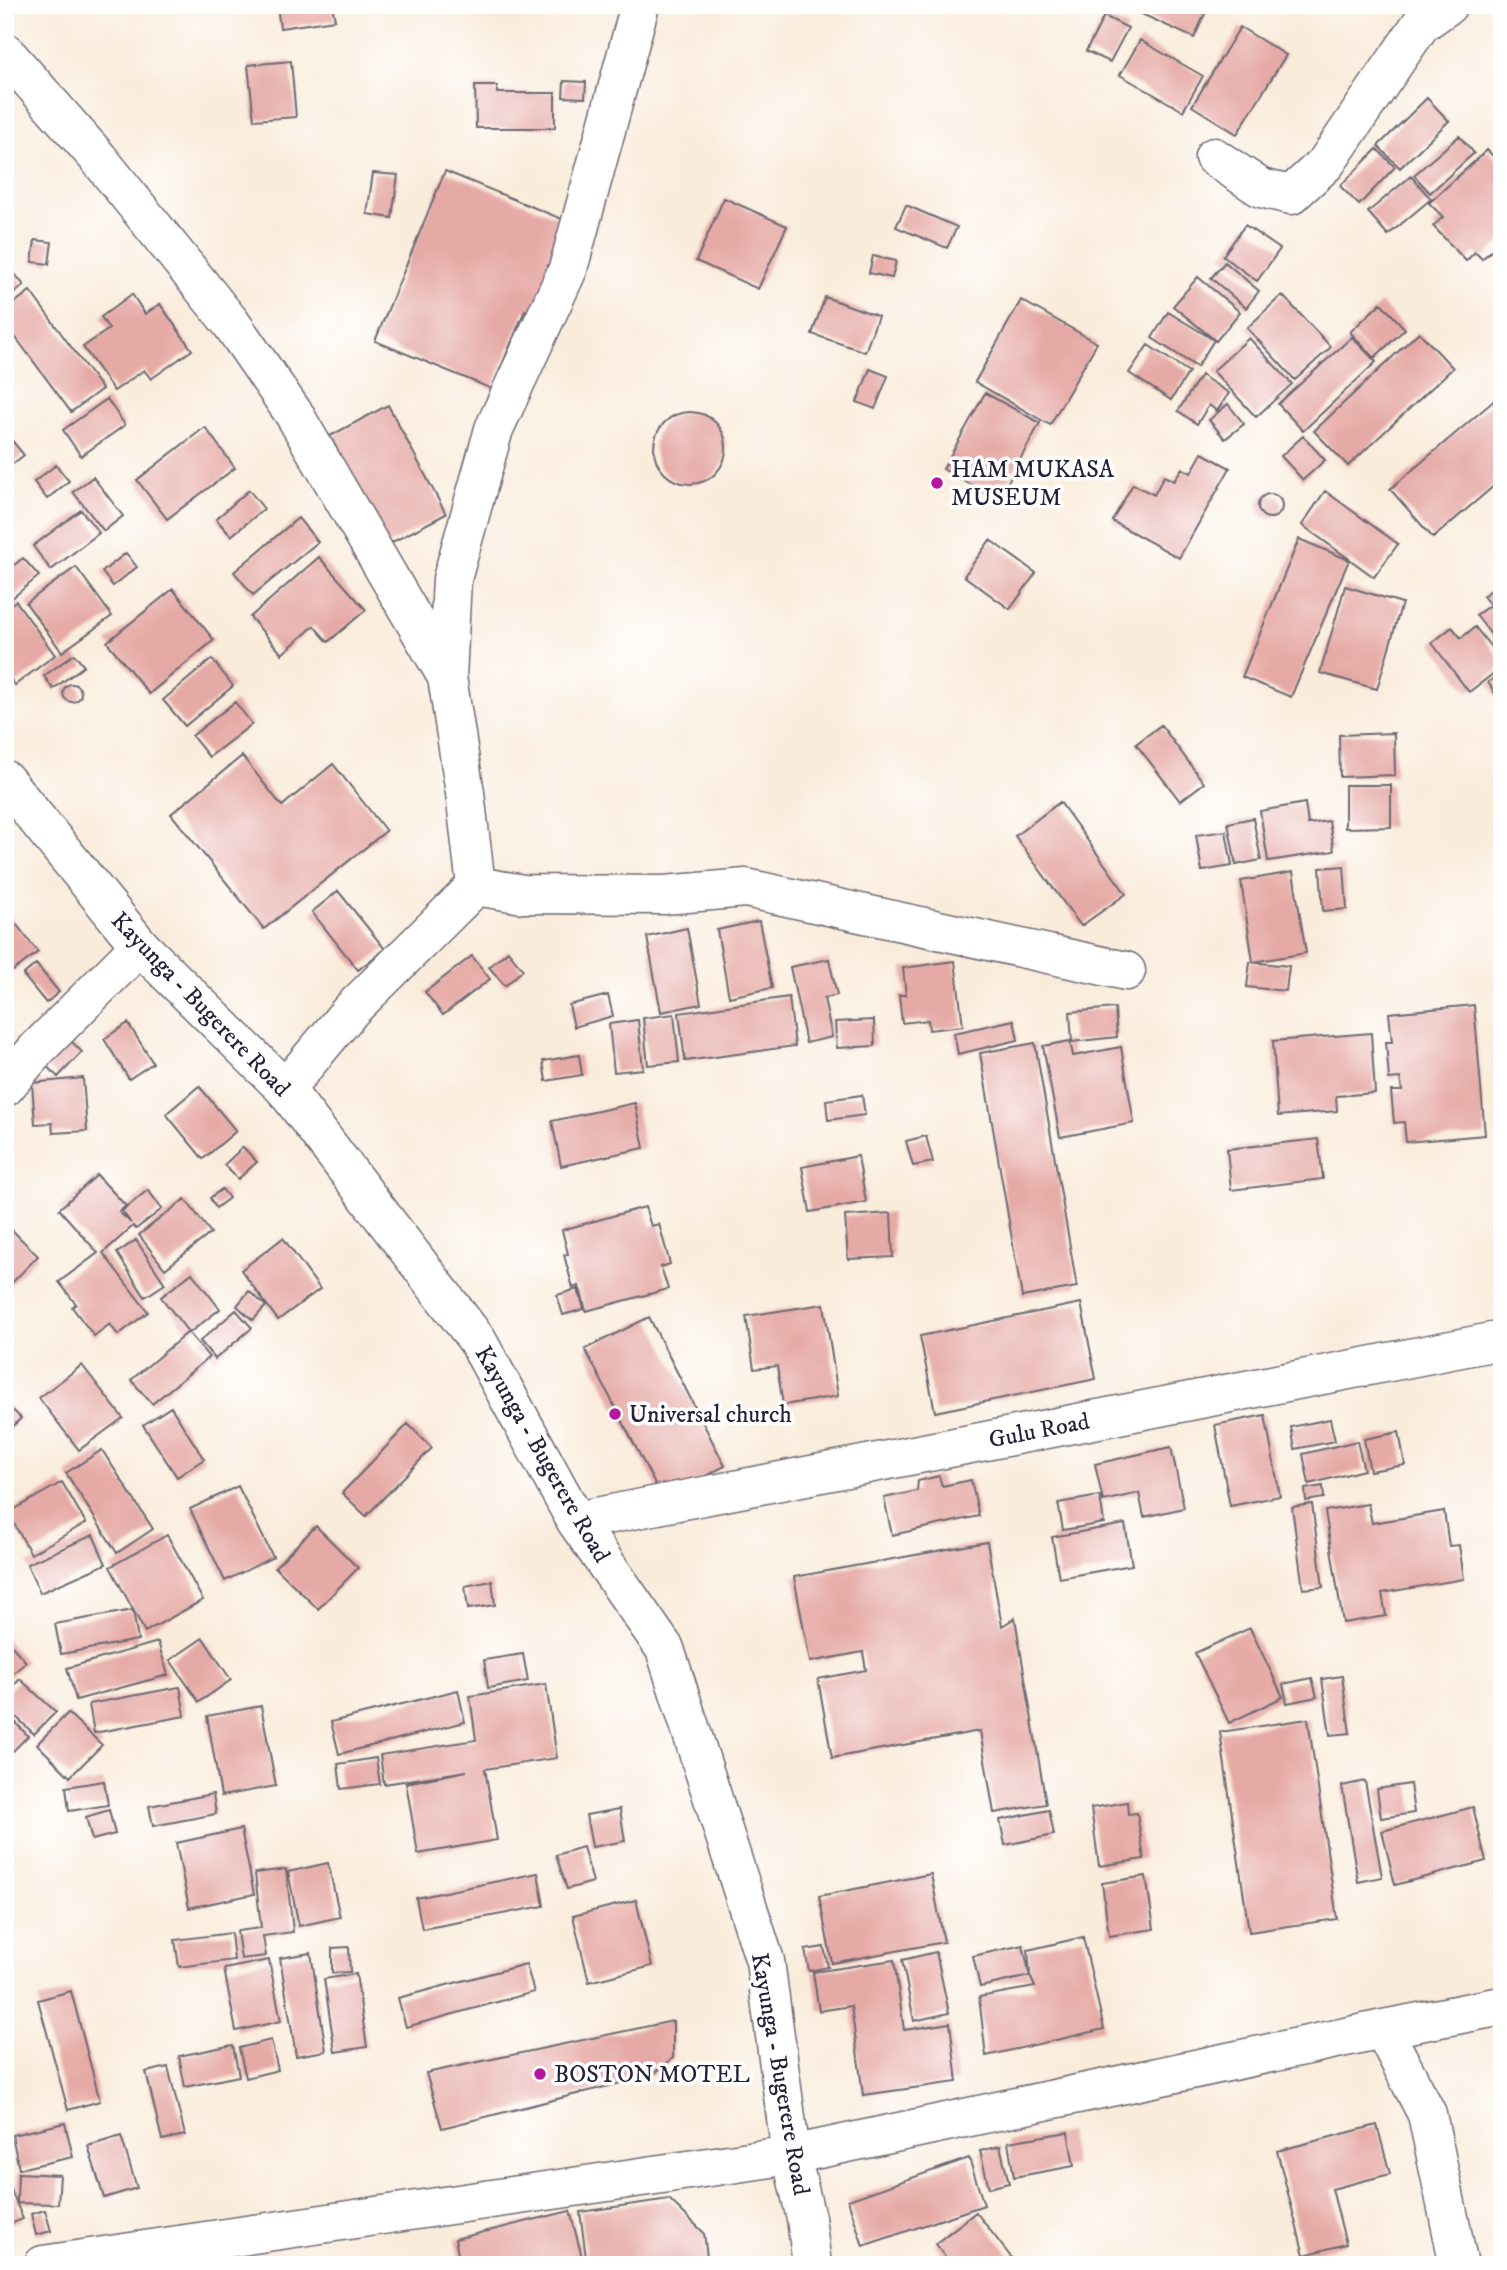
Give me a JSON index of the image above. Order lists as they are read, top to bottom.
{
  "streets": {
    "street": ["Kayunga - Bugerere Road", "Gulu Road"]
  },
  "crossings": [
    ["Kayunga - Bugerere Road", "Gulu Road"]
  ],
  "places": ["HAM MUKASA MUSEUM", "Universal church", "BOSTON MOTEL"]
}
